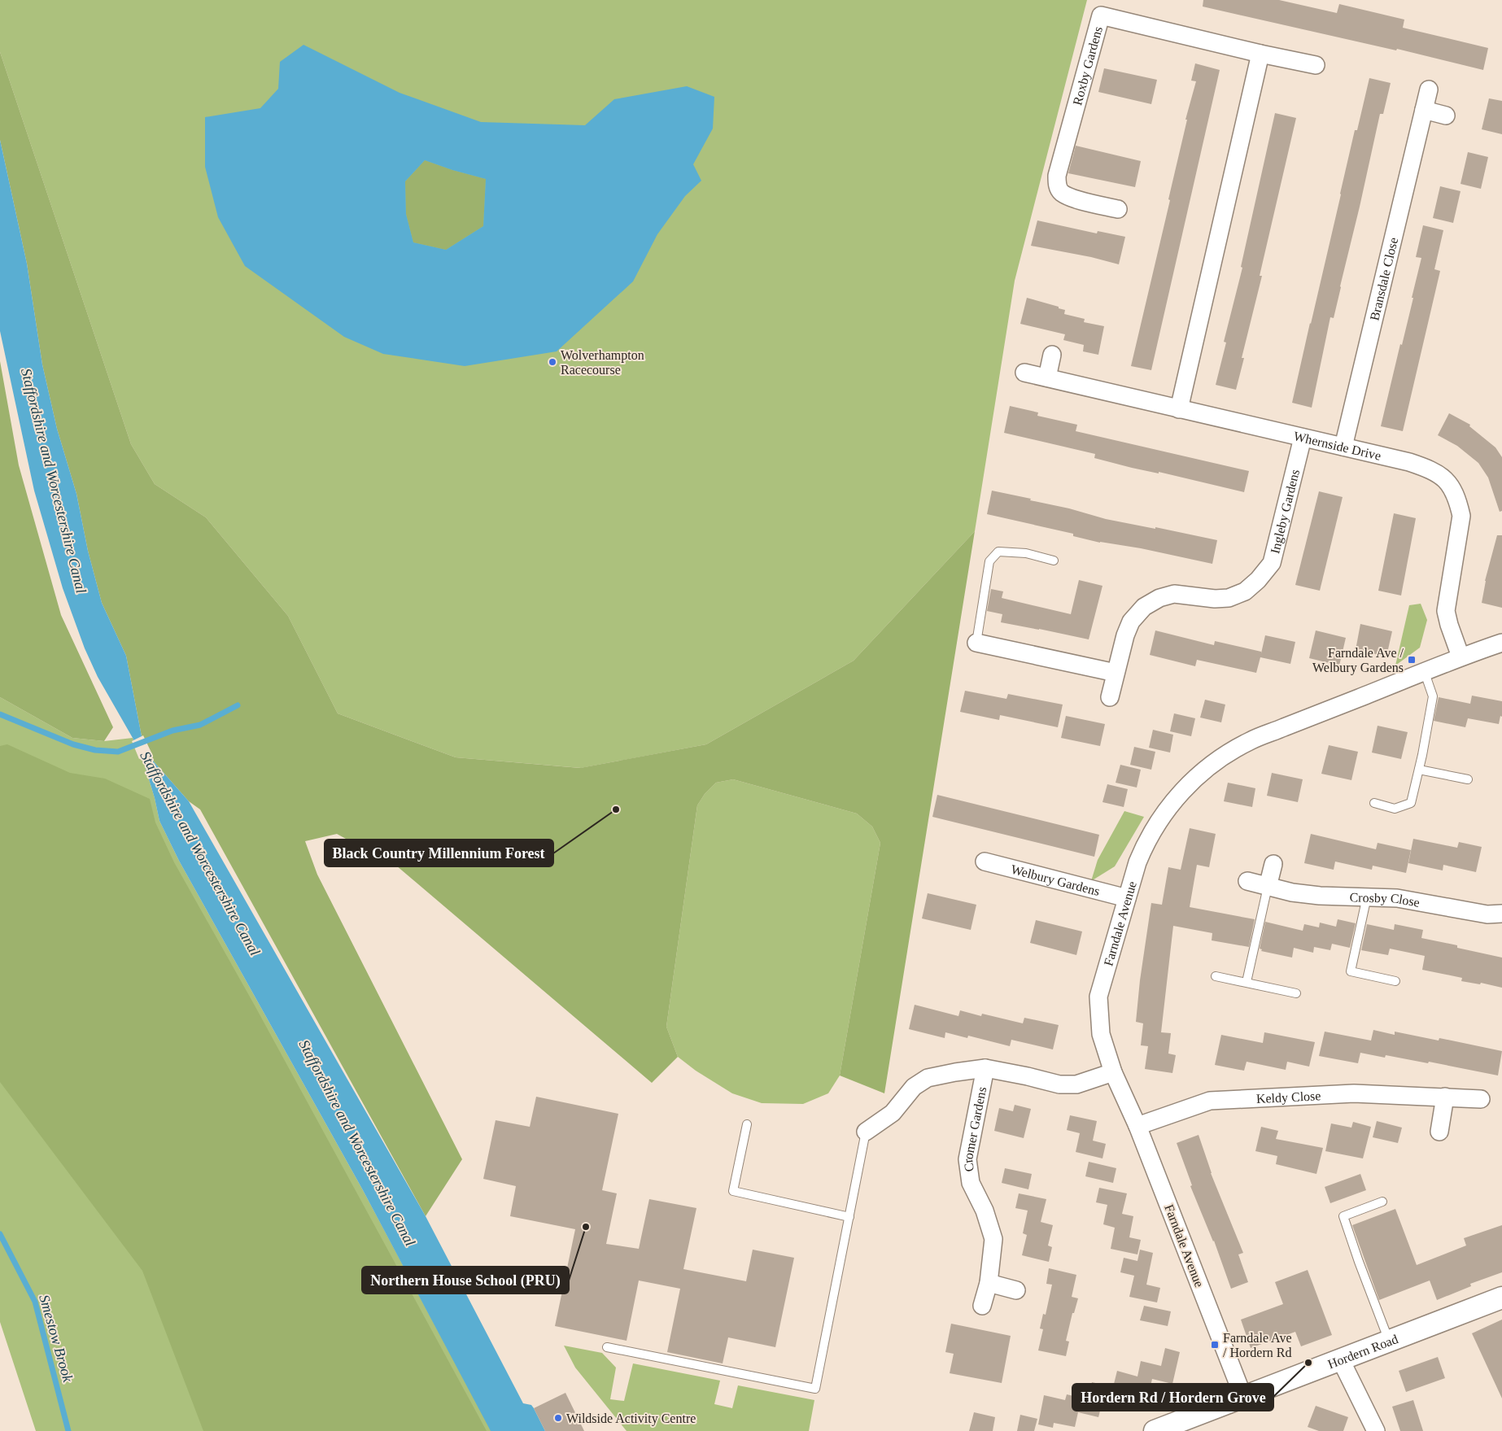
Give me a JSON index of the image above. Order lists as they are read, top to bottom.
{
  "streets": {
    "street": [
      "Roxby Gardens",
      "Bransdale Close",
      "Whernside Drive",
      "Ingleby Gardens",
      "Welbury Gardens",
      "Crosby Close",
      "Farndale Avenue",
      "Keldy Close",
      "Cromer Gardens",
      "Hordern Road"
    ]
  },
  "crossings": [
    ["Bransdale Close", "Whernside Drive"],
    ["Whernside Drive", "Ingleby Gardens"],
    ["Whernside Drive", "Farndale Avenue"],
    ["Welbury Gardens", "Farndale Avenue"],
    ["Farndale Avenue", "Keldy Close"],
    ["Farndale Avenue", "Cromer Gardens"],
    ["Farndale Avenue", "Hordern Road"]
  ],
  "water": ["Staffordshire and Worcestershire Canal", "Smestow Brook"],
  "places": {
    "other": [
      "Wolverhampton Racecourse",
      "Black Country Millennium Forest",
      "Northern House School (PRU)",
      "Hordern Rd / Hordern Grove",
      "Wildside Activity Centre"
    ],
    "transit": ["Farndale Ave / Welbury Gardens", "Farndale Ave / Hordern Rd"]
  }
}
